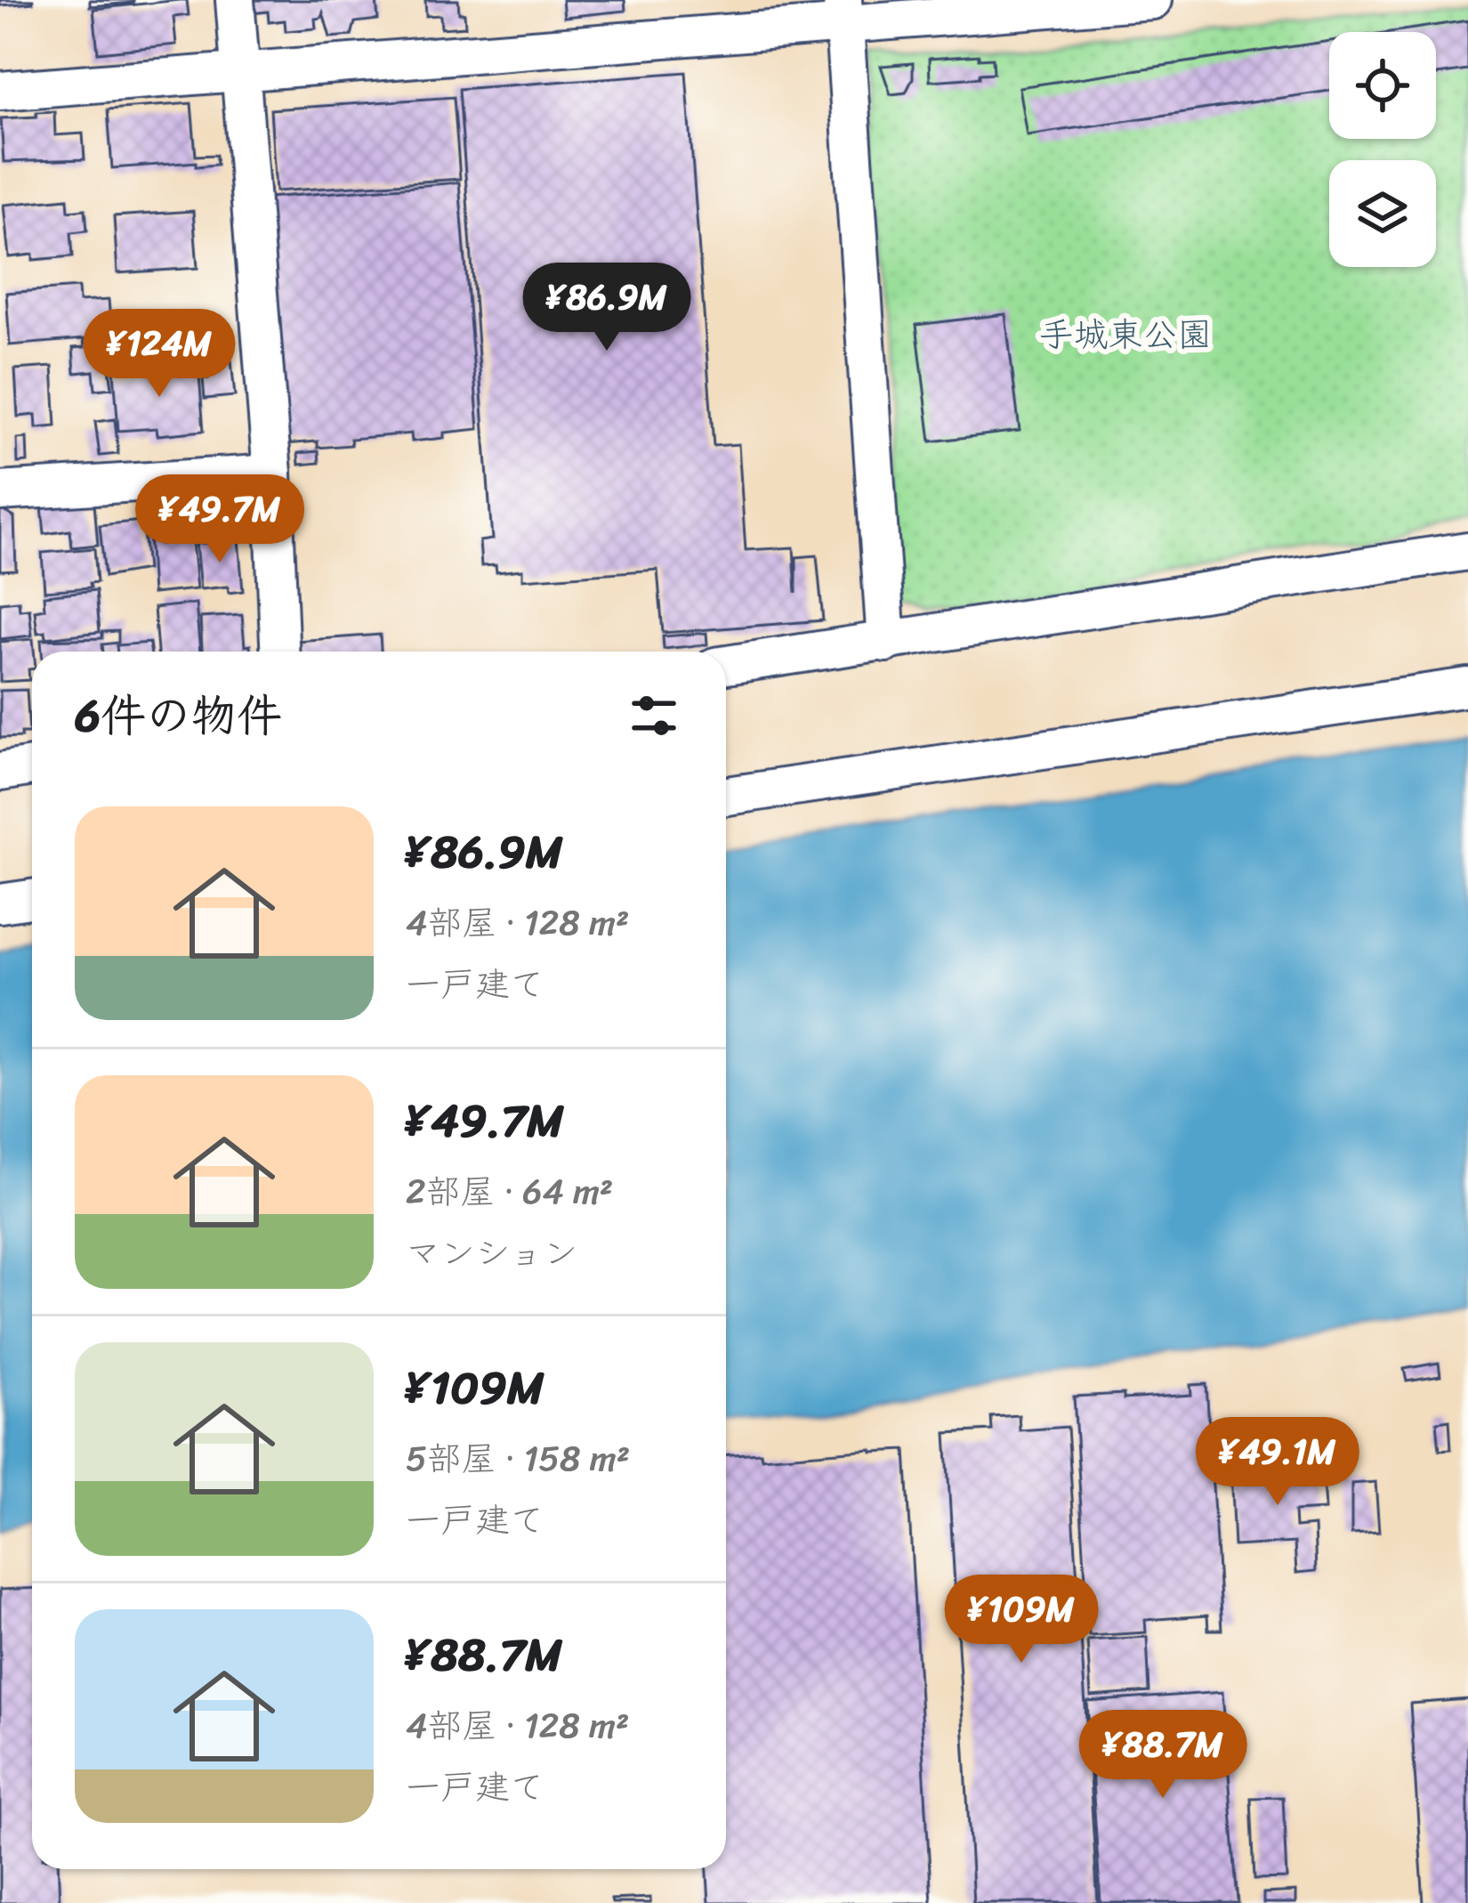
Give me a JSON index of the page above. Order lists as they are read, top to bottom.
{
  "parks": ["手城東公園"],
  "page": {
    "price": [
      "¥86.9M",
      "¥124M",
      "¥49.7M",
      "¥49.1M",
      "¥109M",
      "¥88.7M"
    ],
    "heading": "6件の物件",
    "list": [
      {
        "name": "¥86.9M",
        "note": "4部屋 · 128 m² · 一戸建て"
      },
      {
        "name": "¥49.7M",
        "note": "2部屋 · 64 m² · マンション"
      },
      {
        "name": "¥109M",
        "note": "5部屋 · 158 m² · 一戸建て"
      },
      {
        "name": "¥88.7M",
        "note": "4部屋 · 128 m² · 一戸建て"
      }
    ]
  }
}
